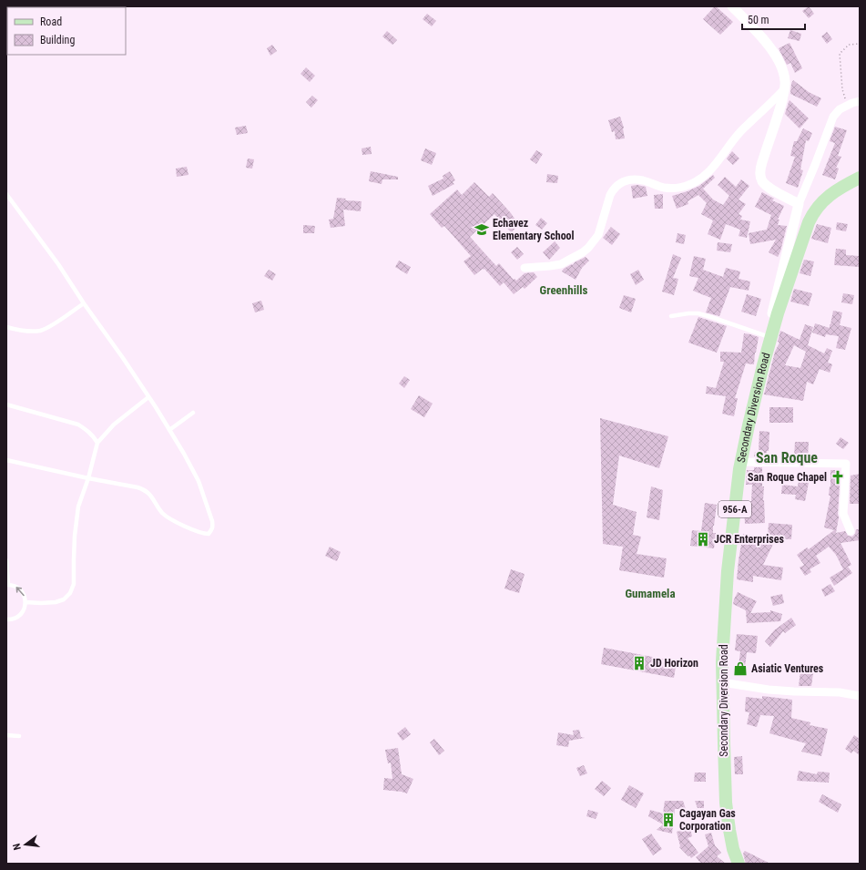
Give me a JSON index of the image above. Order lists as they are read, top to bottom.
{
  "streets": {
    "main road": ["Secondary Diversion Road", "956-A"]
  },
  "districts": ["Greenhills", "San Roque", "Gumamela"],
  "places": {
    "school or university": ["Echavez Elementary School"],
    "church": ["San Roque Chapel"],
    "building": ["JCR Enterprises", "JD Horizon", "Cagayan Gas Corporation"],
    "shop": ["Asiatic Ventures"]
  },
  "legend": ["Road", "Building"],
  "scale_bar": "50 m",
  "north": "left"
}
